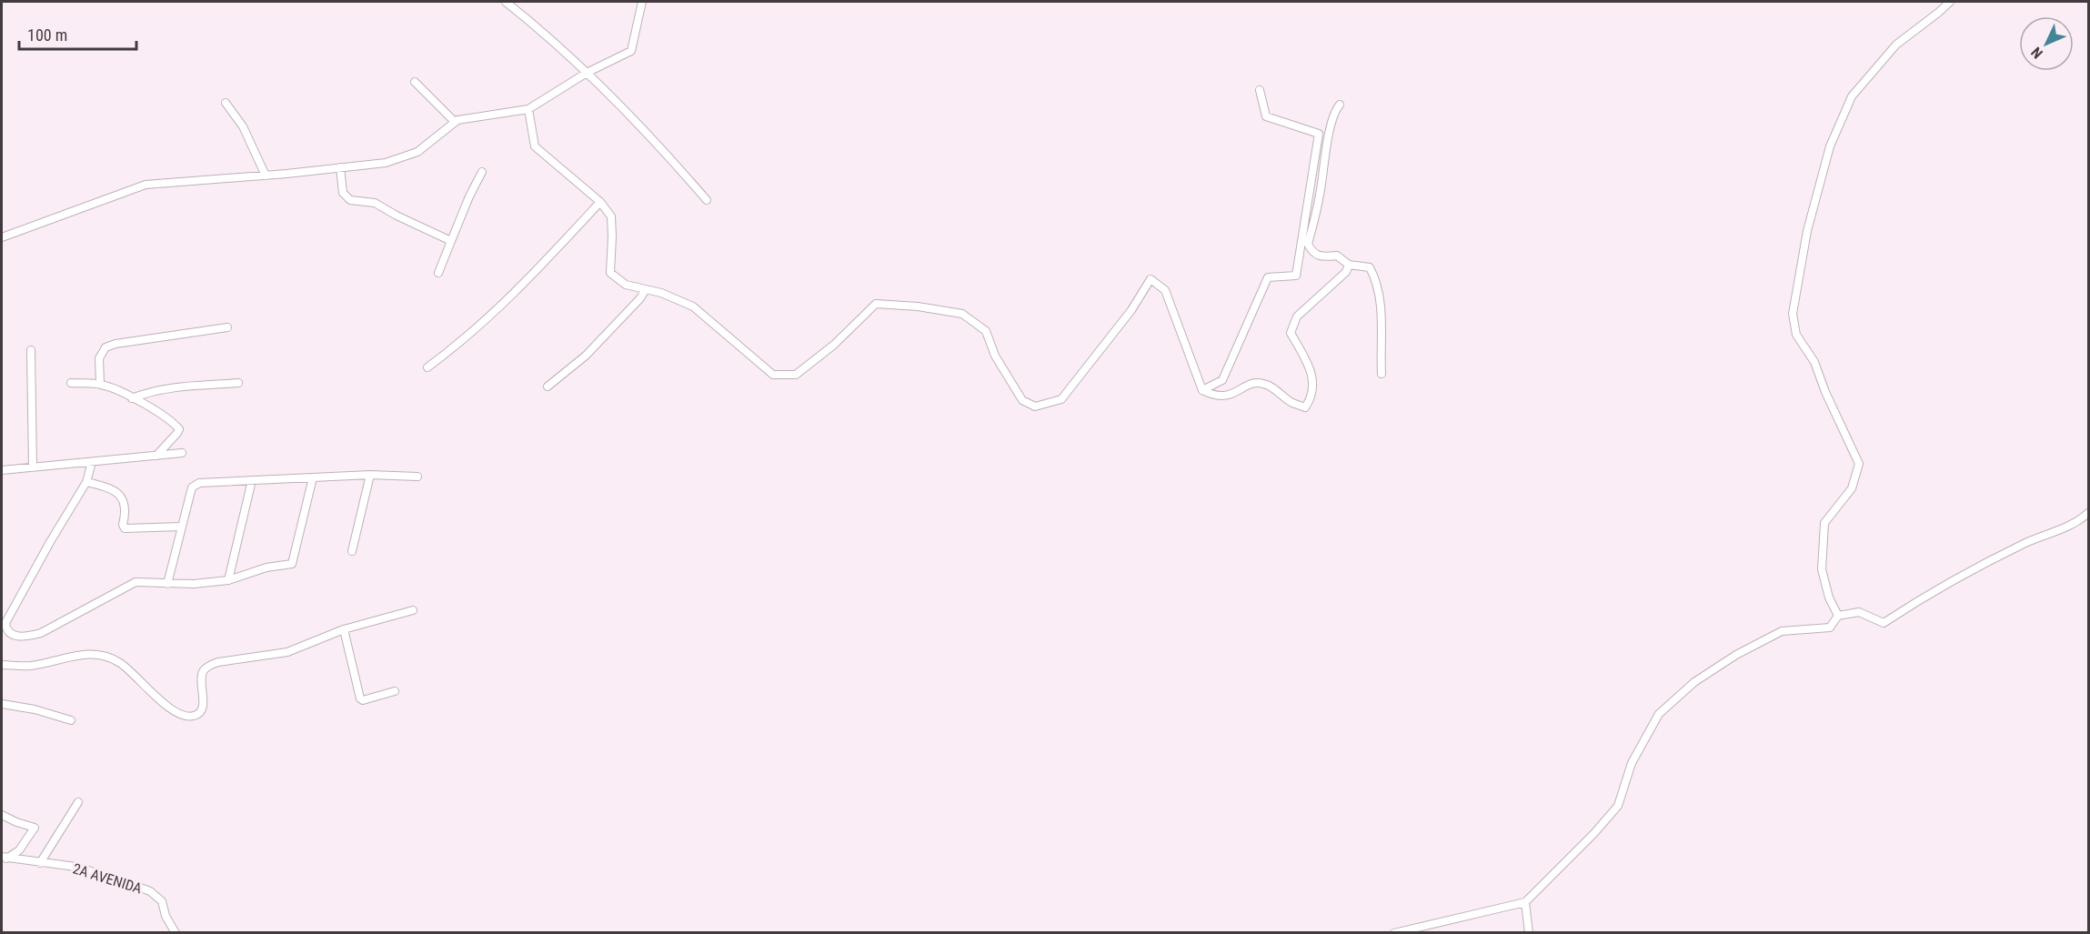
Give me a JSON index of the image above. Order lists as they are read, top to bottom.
{
  "streets": {
    "street": ["2A AVENIDA"]
  },
  "scale_bar": "100 m",
  "north": "bottom left"
}
